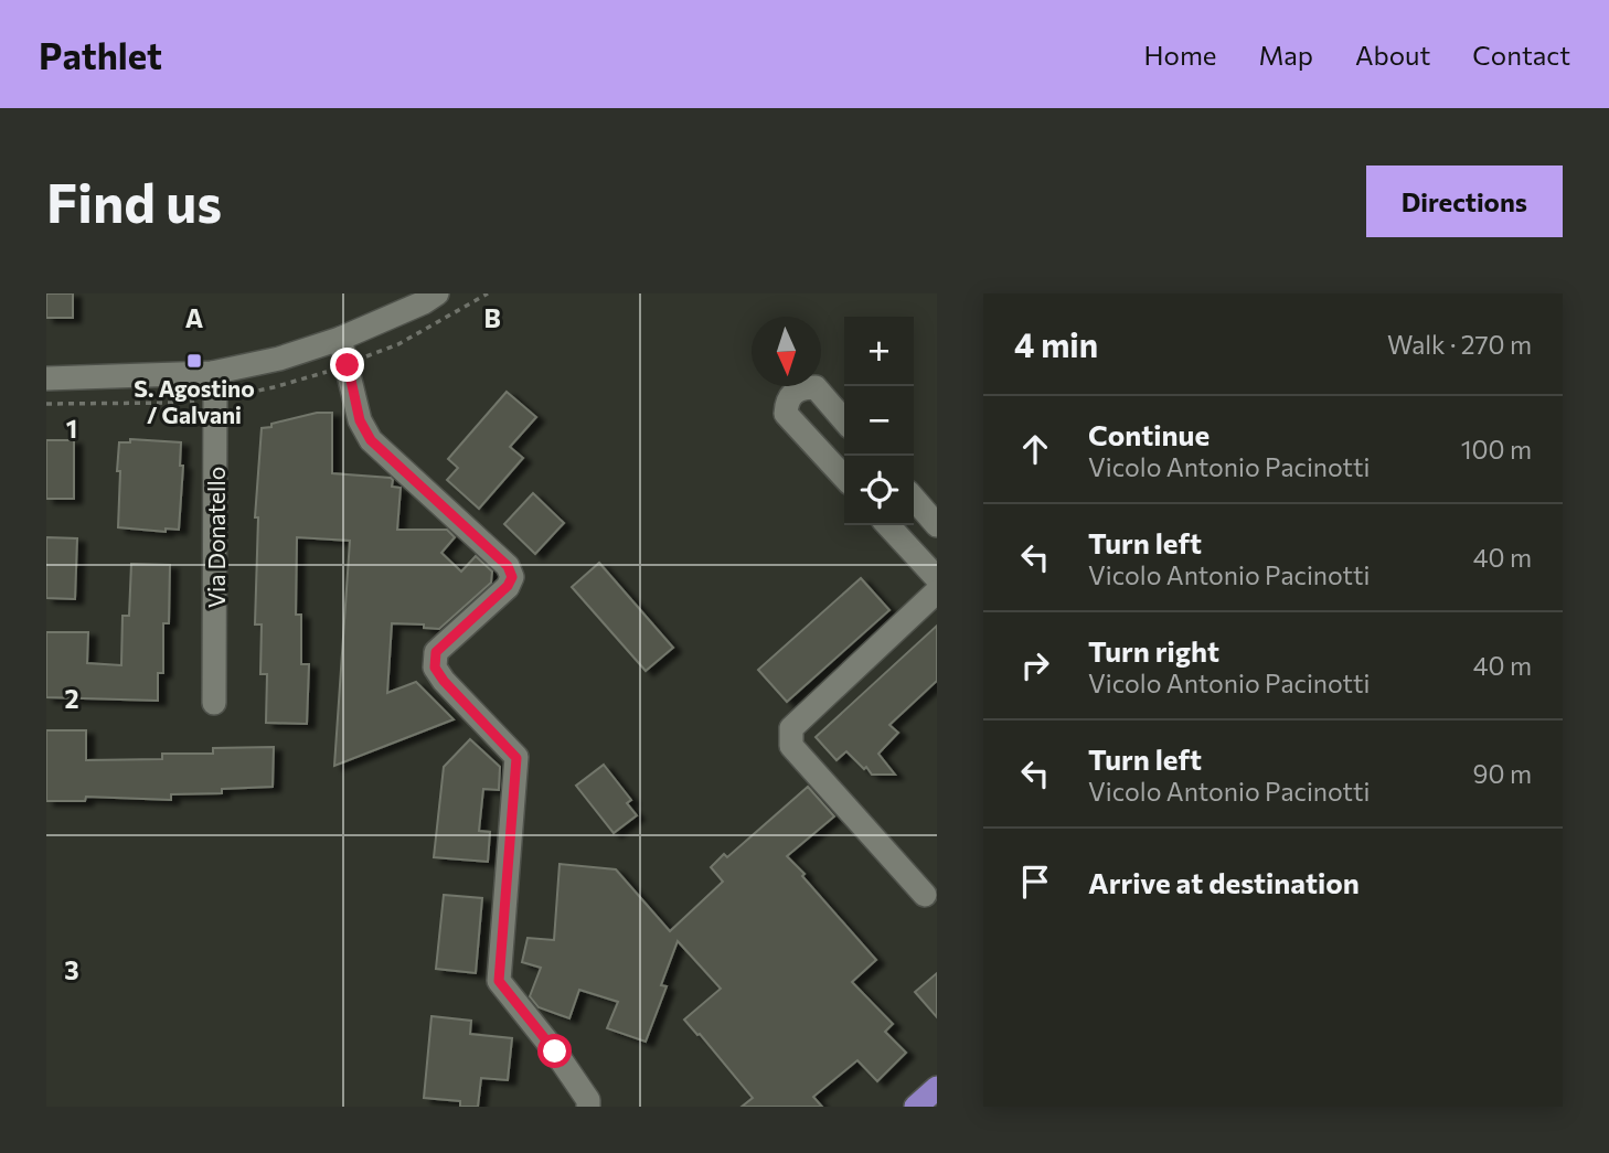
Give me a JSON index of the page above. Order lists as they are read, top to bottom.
{
  "streets": {
    "street": ["Via Donatello"]
  },
  "places": {
    "transit": ["S. Agostino / Galvani"]
  },
  "north": "bottom",
  "page": {
    "header": "Pathlet",
    "nav": [
      "Home",
      "Map",
      "About",
      "Contact"
    ],
    "buttons": "Directions",
    "title": "Find us",
    "heading": ["4 min", "Walk · 270 m"],
    "map_buttons": ["+", "−"],
    "list": [
      ["Continue", "Vicolo Antonio Pacinotti", "100 m"],
      ["Turn left", "Vicolo Antonio Pacinotti", "40 m"],
      ["Turn right", "Vicolo Antonio Pacinotti", "40 m"],
      ["Turn left", "Vicolo Antonio Pacinotti", "90 m"],
      "Arrive at destination"
    ]
  },
  "grid": {
    "columns": ["A", "B"],
    "rows": ["1", "2", "3"]
  }
}
